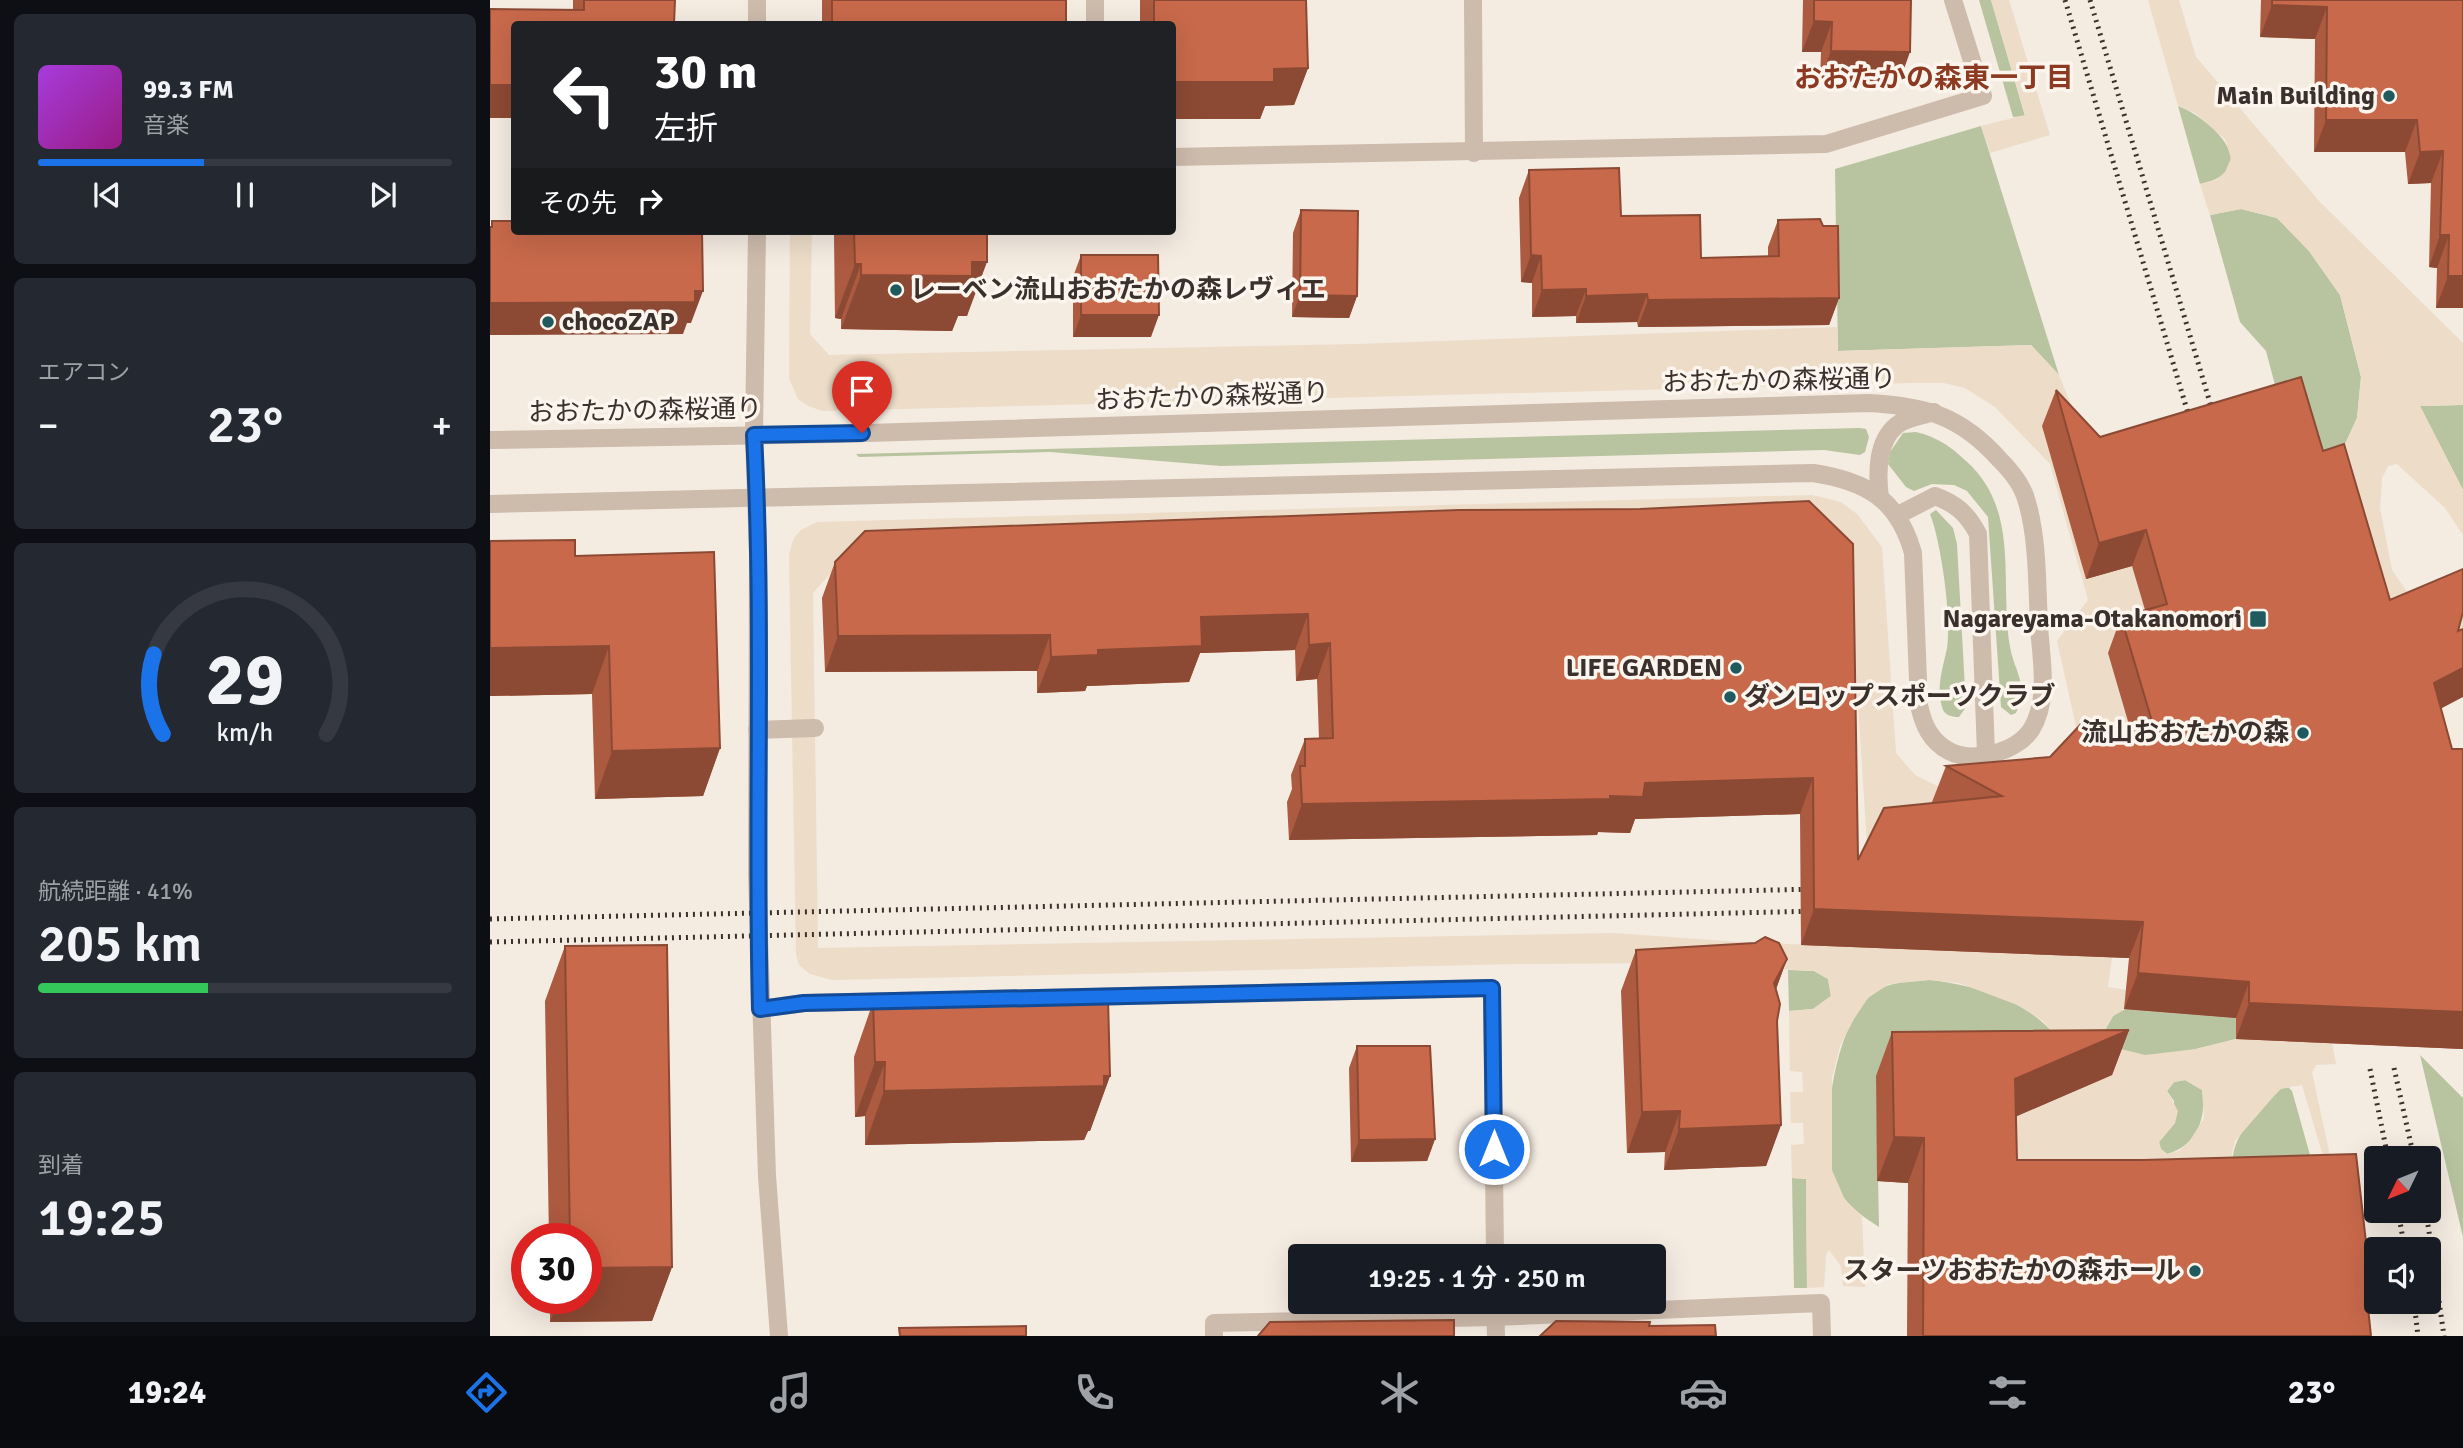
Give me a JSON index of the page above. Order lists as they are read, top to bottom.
{
  "streets": {
    "street": ["おおたかの森桜通り"]
  },
  "districts": ["おおたかの森東一丁目"],
  "places": {
    "other": [
      "Main Building",
      "レーベン流山おおたかの森レヴィエ",
      "chocoZAP",
      "LIFE GARDEN",
      "ダンロップスポーツクラブ",
      "流山おおたかの森",
      "スターツおおたかの森ホール"
    ],
    "transit": ["Nagareyama-Otakanomori"]
  },
  "north": "bottom left",
  "page": {
    "turn": ["30 m", "左折"],
    "song": ["99.3 FM", "音楽"],
    "then": "その先",
    "tile": [
      "エアコン",
      ["航続距離 · 41%", "205 km"],
      ["到着", "19:25"]
    ],
    "heat": ["−", "23°", "+"],
    "limit": "30",
    "trip": "19:25 · 1 分 · 250 m",
    "tabs": ["19:24", "23°"],
    "gauge": ["29", "km/h"]
  }
}
